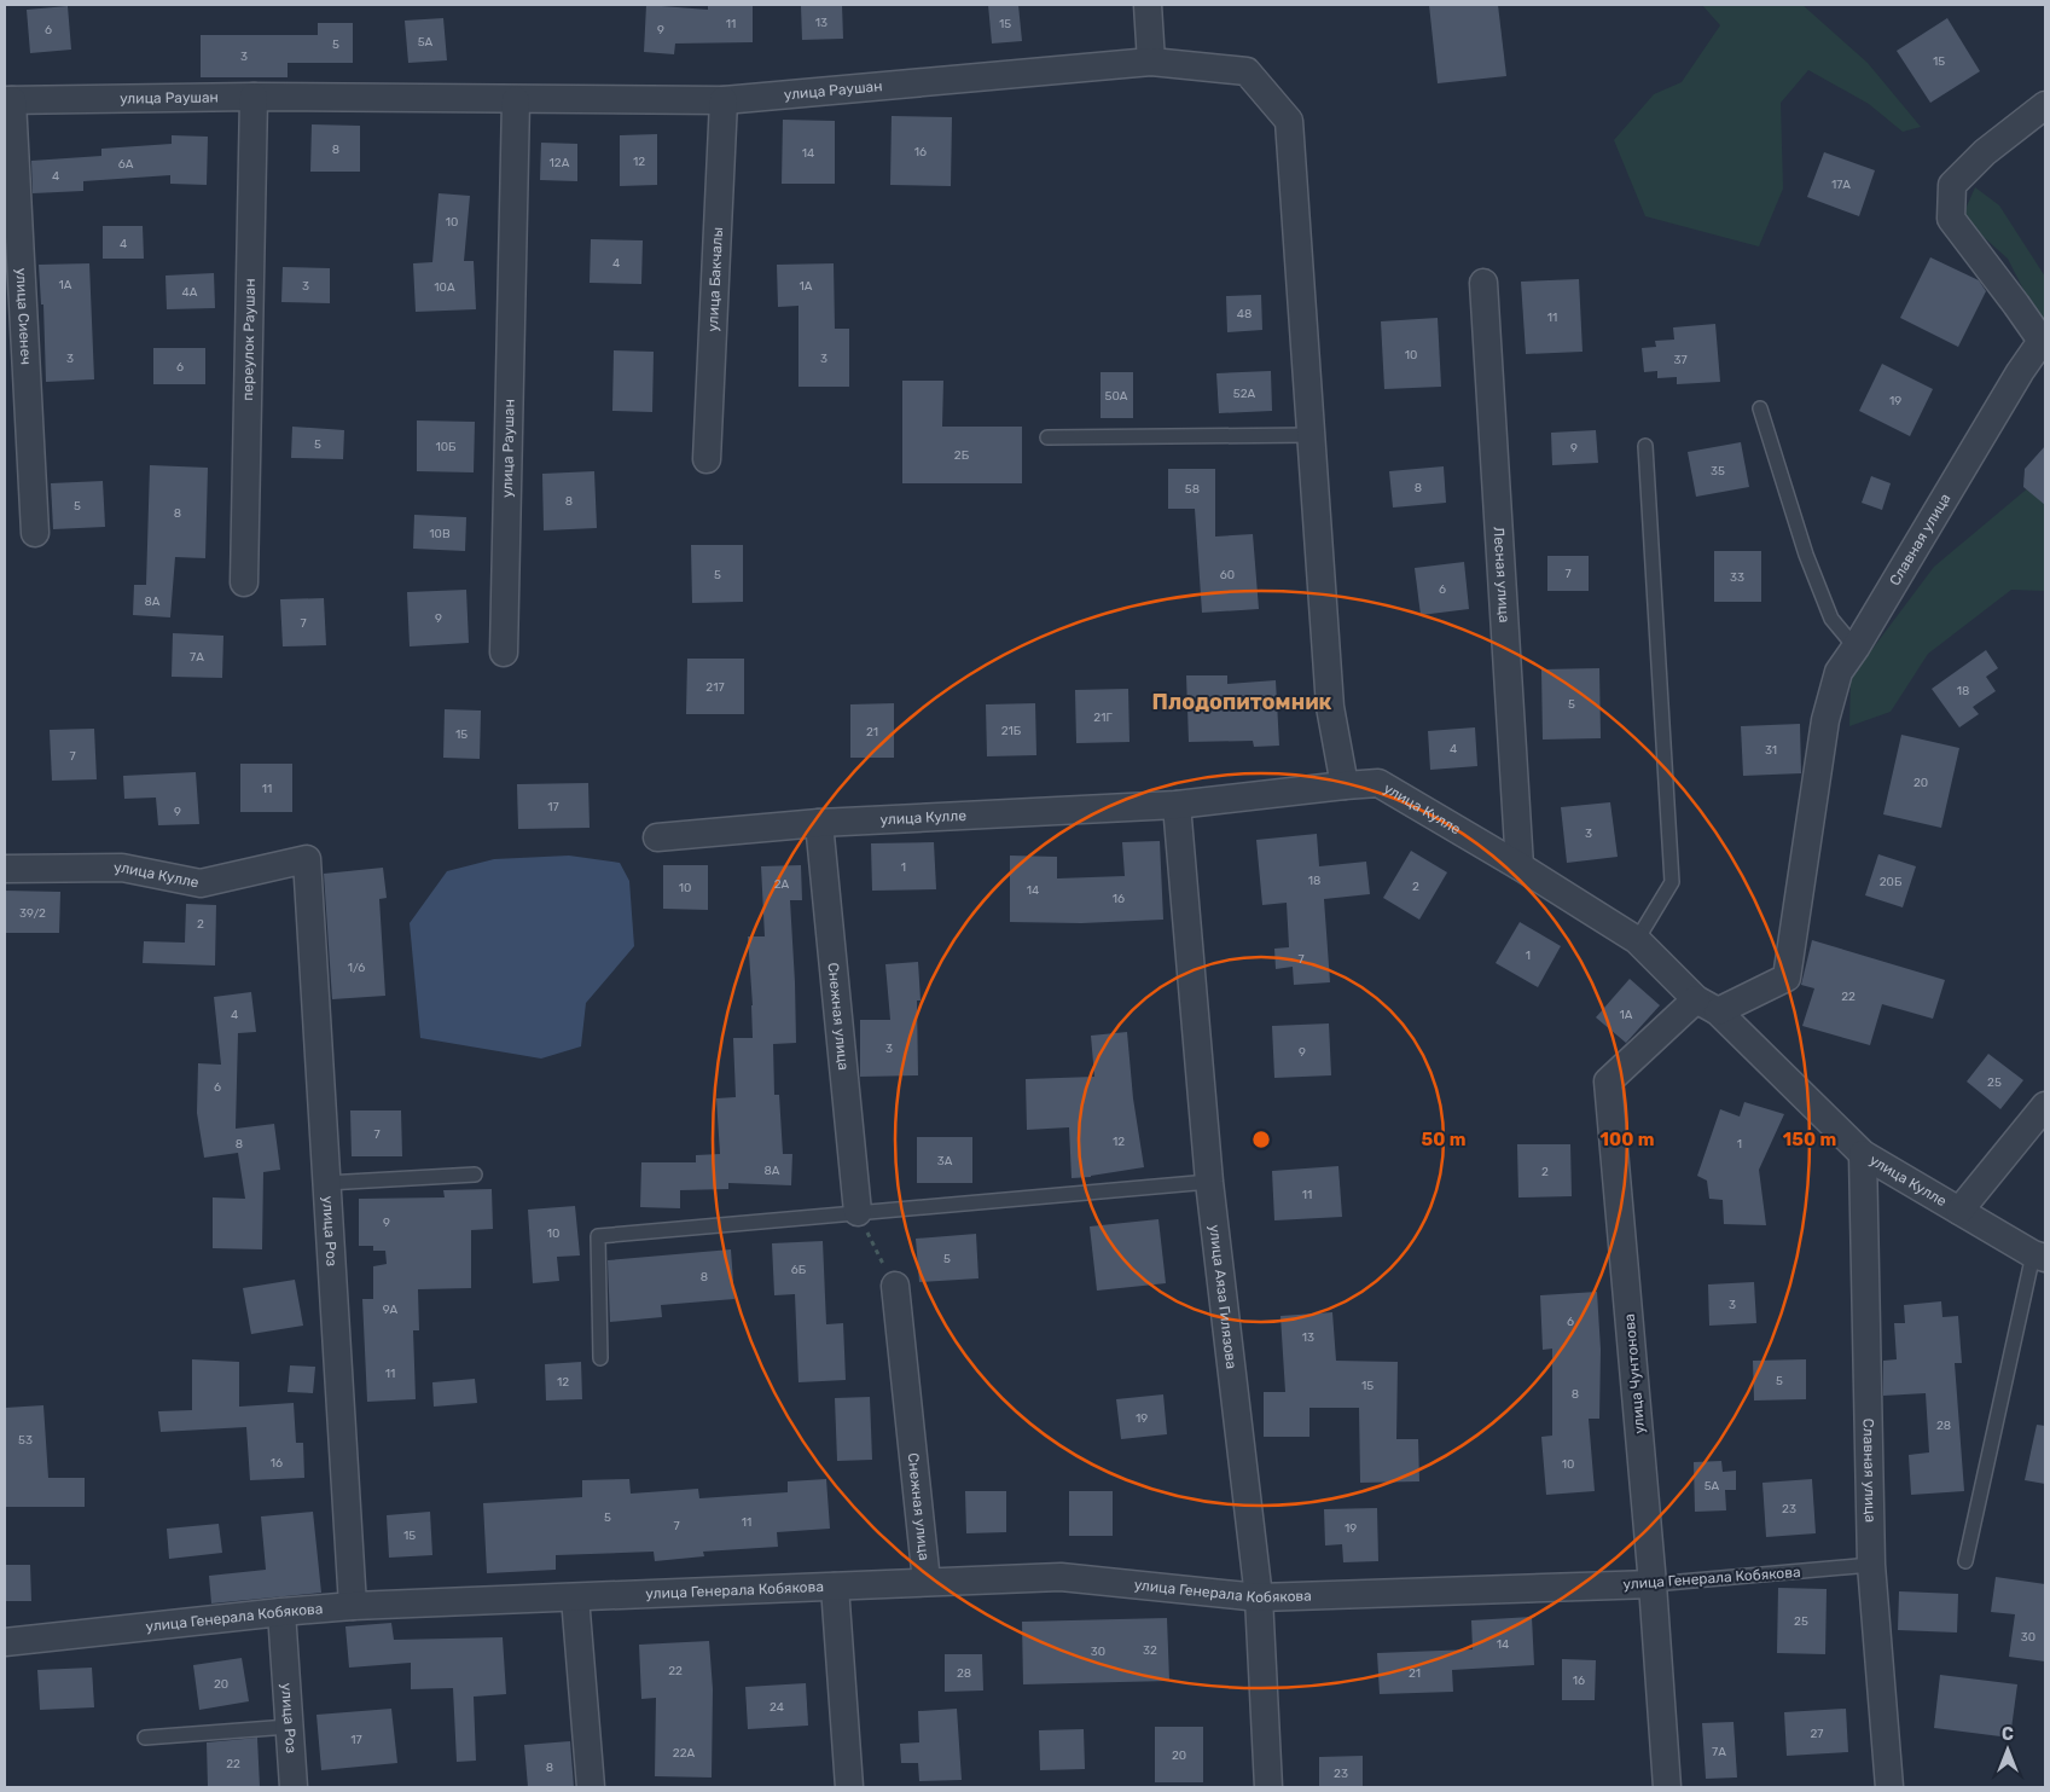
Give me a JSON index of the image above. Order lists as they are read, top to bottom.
{
  "streets": {
    "street": [
      "улица Раушан",
      "улица Бакчалы",
      "улица Сиенеч",
      "переулок Раушан",
      "Славная улица",
      "Лесная улица",
      "улица Кулле",
      "Снежная улица",
      "улица Роз",
      "улица Аяза Гилязова",
      "улица Чунтонова",
      "улица Генерала Кобякова"
    ]
  },
  "crossings": [
    ["улица Раушан", "улица Бакчалы"],
    ["улица Раушан", "улица Сиенеч"],
    ["улица Раушан", "переулок Раушан"],
    ["улица Раушан", "улица Кулле"],
    ["Славная улица", "улица Кулле"],
    ["Славная улица", "улица Чунтонова"],
    ["Славная улица", "улица Генерала Кобякова"],
    ["Лесная улица", "улица Кулле"],
    ["улица Кулле", "Снежная улица"],
    ["улица Кулле", "улица Роз"],
    ["улица Кулле", "улица Аяза Гилязова"],
    ["улица Кулле", "улица Чунтонова"],
    ["Снежная улица", "улица Генерала Кобякова"],
    ["улица Роз", "улица Генерала Кобякова"],
    ["улица Аяза Гилязова", "улица Генерала Кобякова"],
    ["улица Чунтонова", "улица Генерала Кобякова"]
  ],
  "districts": ["Плодопитомник"],
  "house_numbers": [
    "13",
    "11",
    "15",
    "6",
    "9",
    "5А",
    "5",
    "3",
    "15",
    "8",
    "16",
    "14",
    "12",
    "12А",
    "6А",
    "4",
    "17А",
    "10",
    "4",
    "4",
    "1А",
    "3",
    "1А",
    "10А",
    "4А",
    "48",
    "11",
    "10",
    "3",
    "3",
    "37",
    "6",
    "52А",
    "50А",
    "19",
    "5",
    "10Б",
    "9",
    "2Б",
    "35",
    "8",
    "58",
    "8",
    "5",
    "8",
    "10В",
    "7",
    "5",
    "60",
    "33",
    "6",
    "8А",
    "9",
    "7",
    "7А",
    "217",
    "18",
    "5",
    "21Г",
    "21Б",
    "21",
    "15",
    "4",
    "31",
    "7",
    "20",
    "11",
    "17",
    "9",
    "3",
    "1",
    "18",
    "20Б",
    "2А",
    "2",
    "10",
    "14",
    "16",
    "39/2",
    "2",
    "1",
    "7",
    "1/6",
    "22",
    "4",
    "1А",
    "3",
    "9",
    "25",
    "6",
    "7",
    "12",
    "8",
    "1",
    "3А",
    "8А",
    "2",
    "11",
    "9",
    "10",
    "5",
    "6Б",
    "8",
    "3",
    "9А",
    "6",
    "13",
    "11",
    "5",
    "12",
    "15",
    "8",
    "19",
    "28",
    "53",
    "16",
    "10",
    "5А",
    "23",
    "5",
    "11",
    "7",
    "19",
    "15",
    "25",
    "30",
    "14",
    "32",
    "30",
    "22",
    "28",
    "21",
    "16",
    "20",
    "24",
    "27",
    "17",
    "7А",
    "22А",
    "20",
    "22",
    "8",
    "23"
  ],
  "north": "top",
  "rings": ["50 m", "100 m", "150 m"]
}
